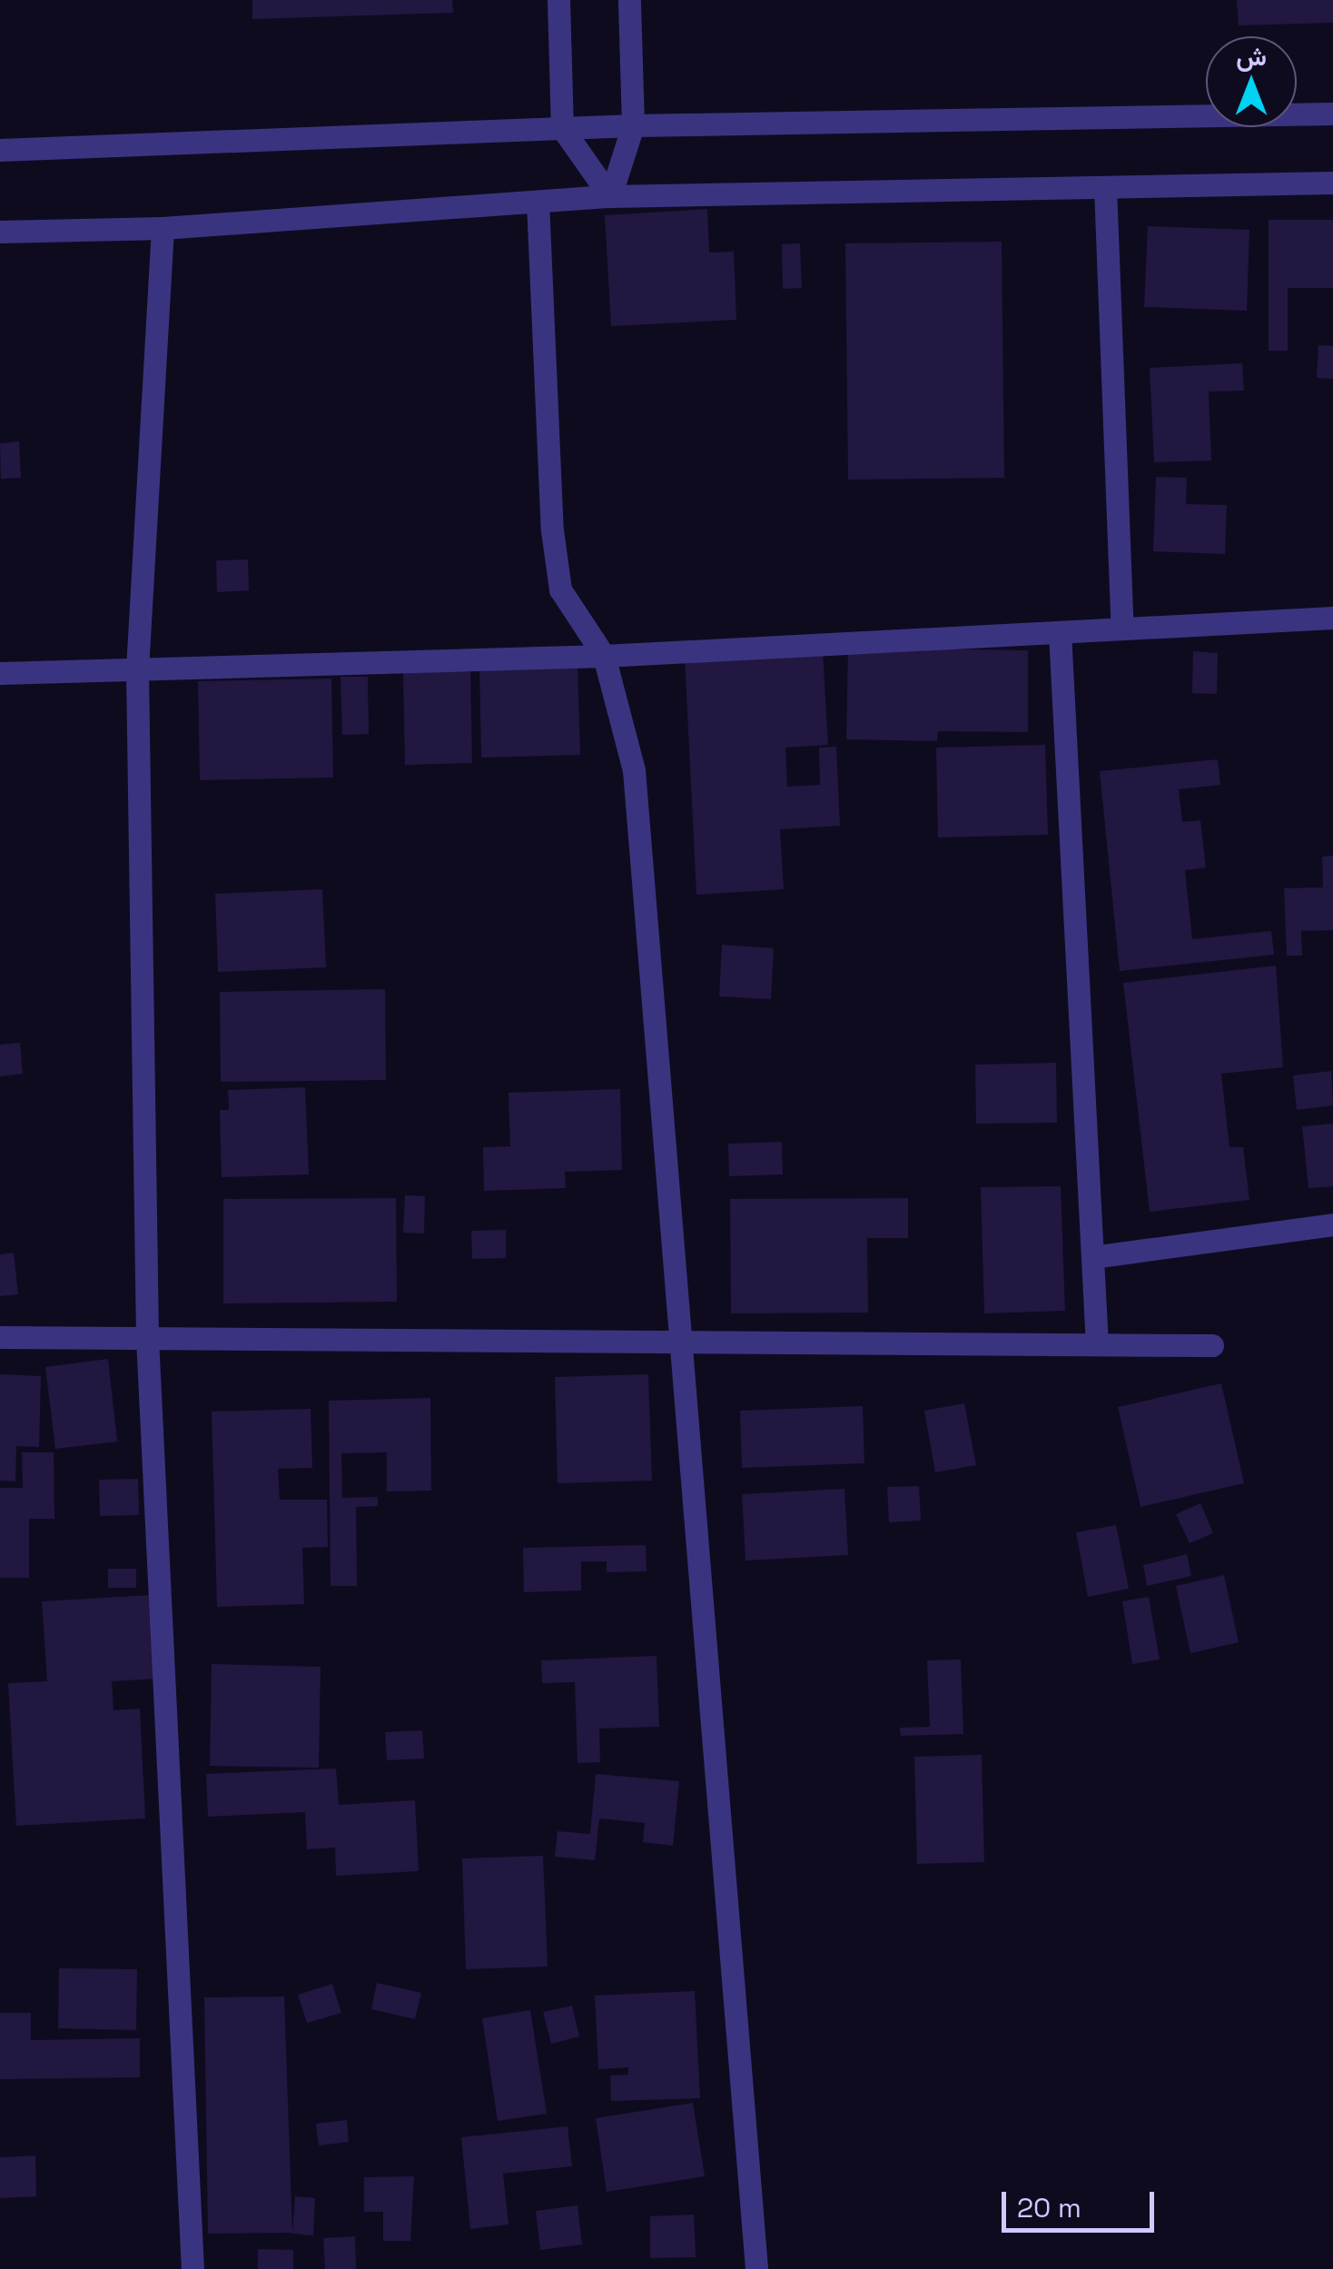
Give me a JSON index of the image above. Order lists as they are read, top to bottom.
{
  "scale_bar": "20 m",
  "north": "top"
}
